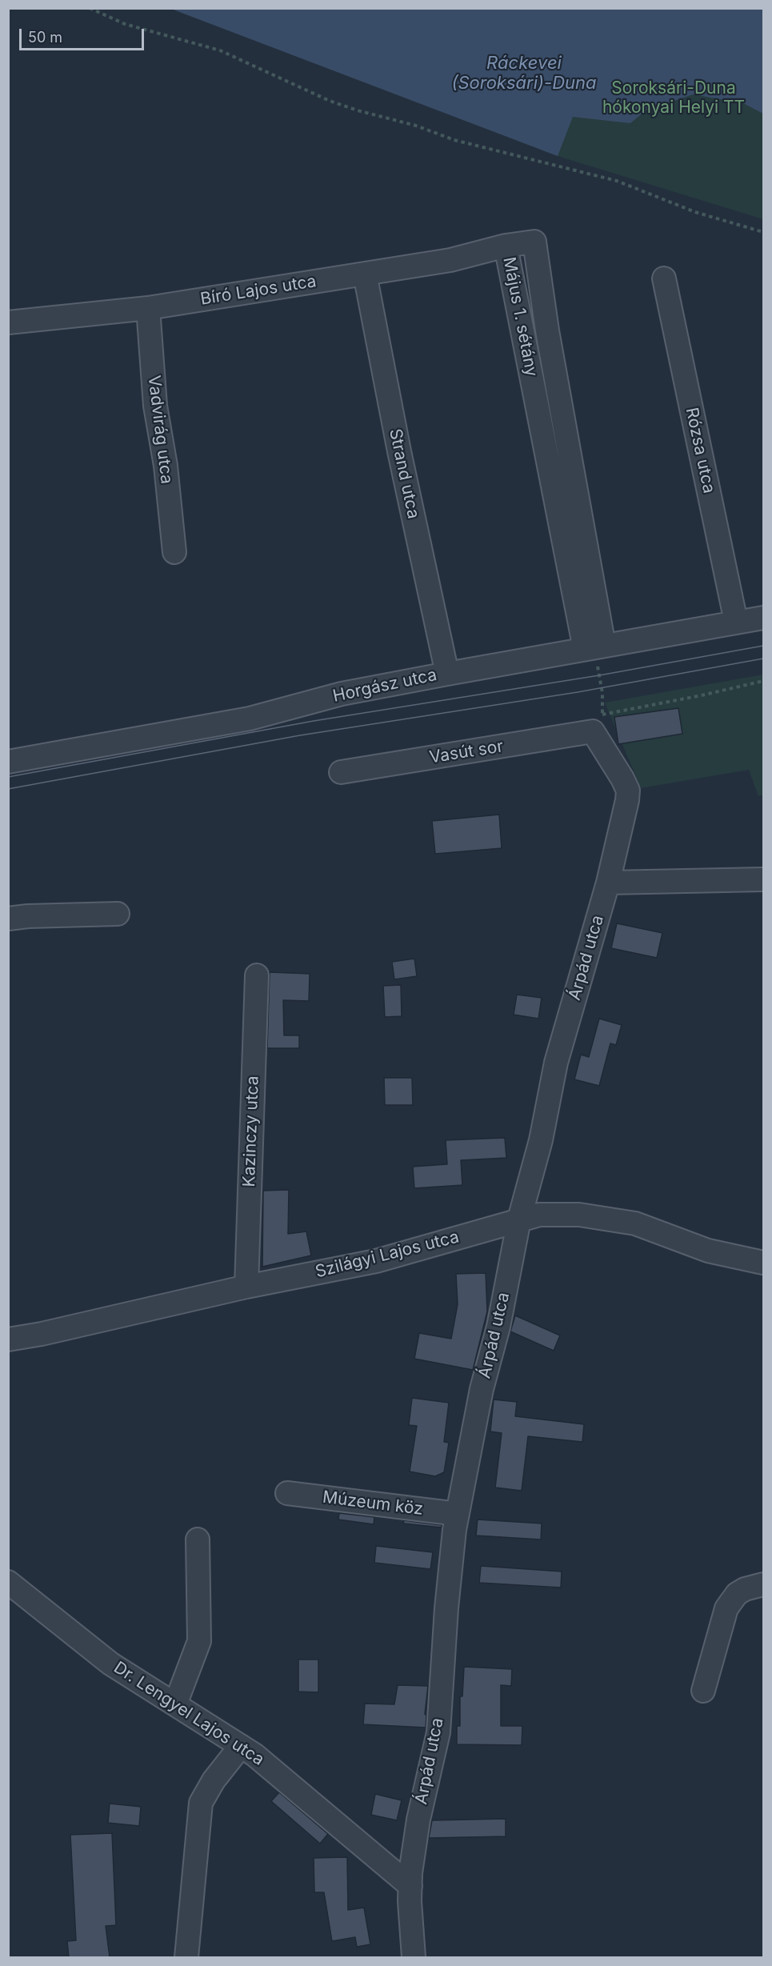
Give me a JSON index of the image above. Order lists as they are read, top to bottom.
{
  "streets": {
    "street": [
      "Bíró Lajos utca",
      "Május 1. sétány",
      "Vadvirág utca",
      "Rózsa utca",
      "Strand utca",
      "Horgász utca",
      "Vasút sor",
      "Árpád utca",
      "Kazinczy utca",
      "Szilágyi Lajos utca",
      "Múzeum köz",
      "Dr. Lengyel Lajos utca"
    ]
  },
  "crossings": [
    ["Bíró Lajos utca", "Május 1. sétány"],
    ["Bíró Lajos utca", "Vadvirág utca"],
    ["Bíró Lajos utca", "Strand utca"],
    ["Május 1. sétány", "Horgász utca"],
    ["Rózsa utca", "Horgász utca"],
    ["Strand utca", "Horgász utca"],
    ["Vasút sor", "Árpád utca"],
    ["Árpád utca", "Szilágyi Lajos utca"],
    ["Árpád utca", "Múzeum köz"],
    ["Árpád utca", "Dr. Lengyel Lajos utca"],
    ["Kazinczy utca", "Szilágyi Lajos utca"]
  ],
  "water": ["Ráckevei (Soroksári)-Duna"],
  "parks": ["Soroksári-Duna hókonyai Helyi TT"],
  "scale_bar": "50 m"
}
